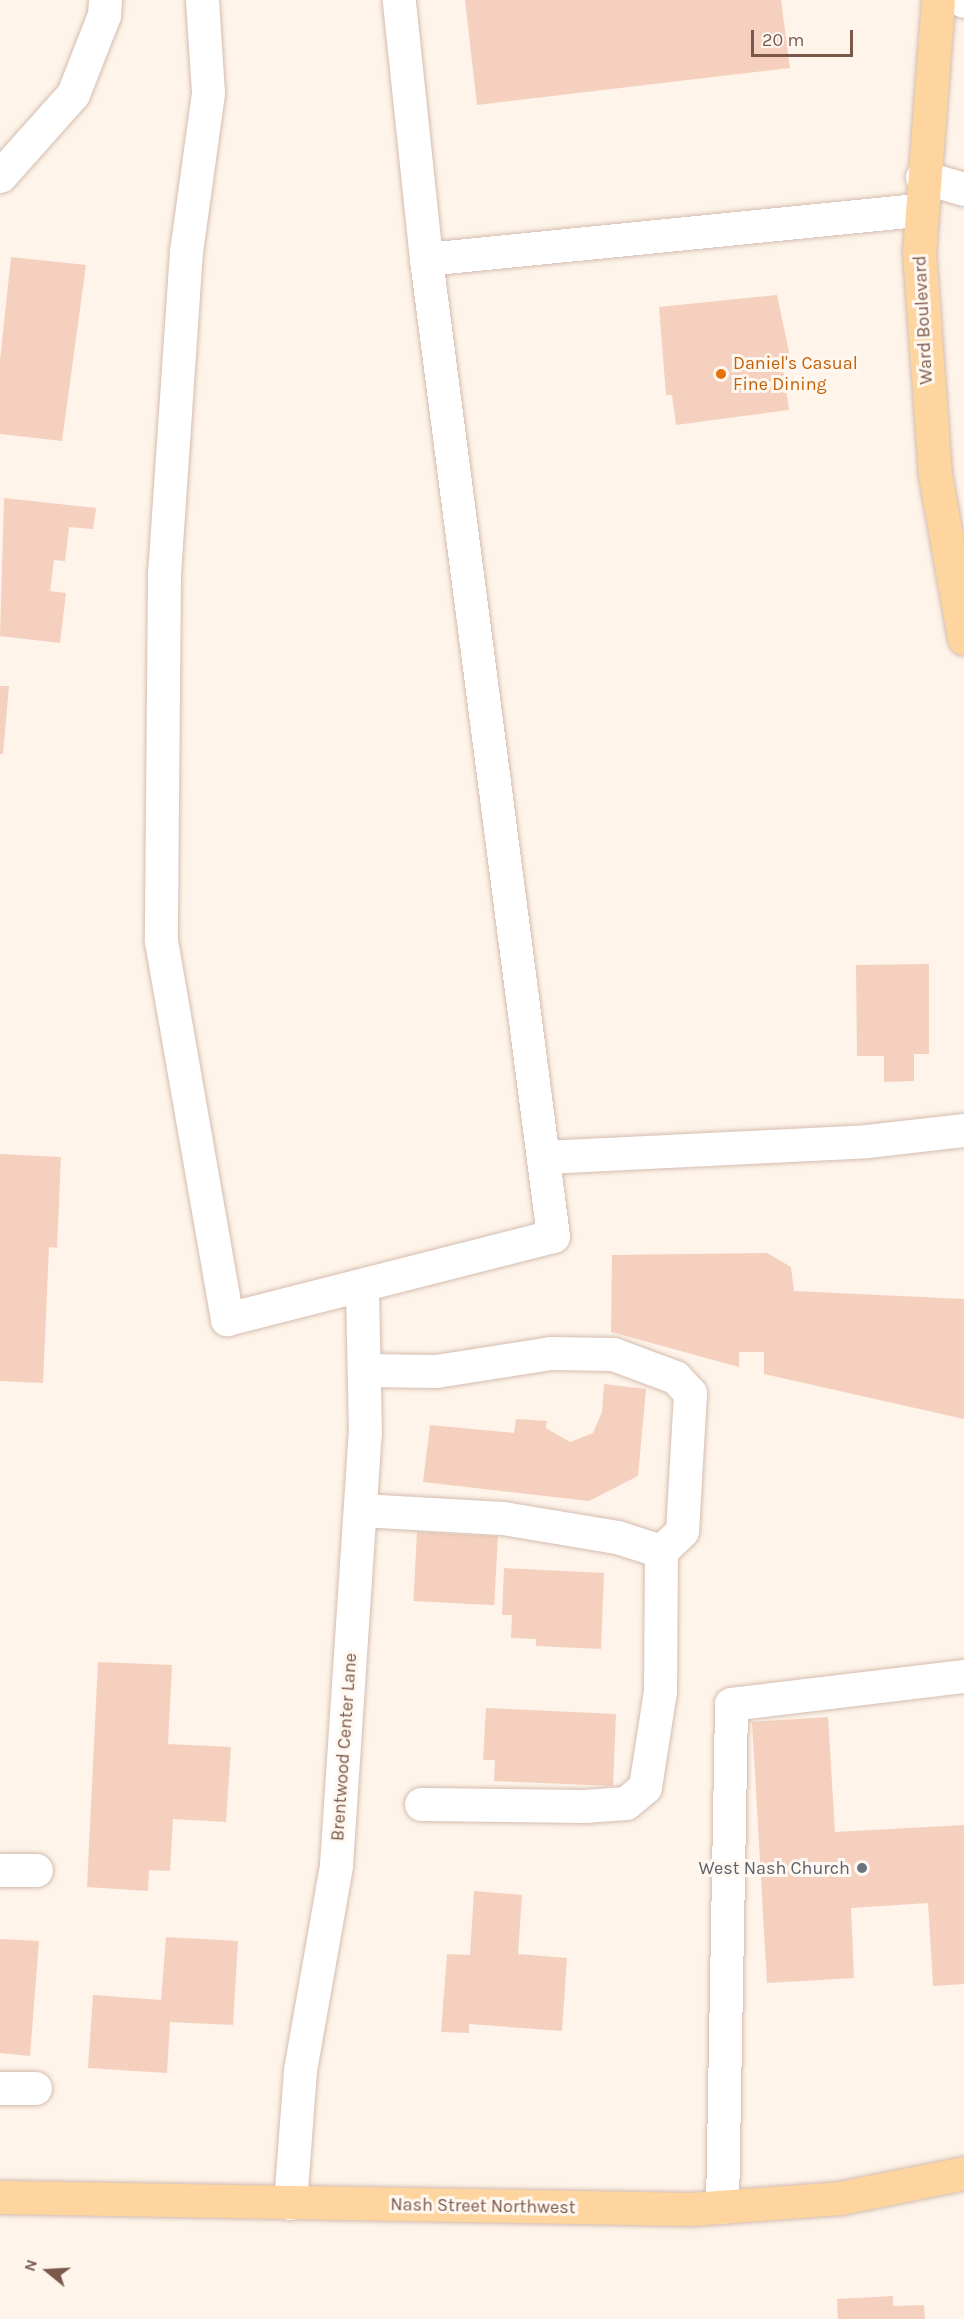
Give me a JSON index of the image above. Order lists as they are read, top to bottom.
{
  "streets": {
    "main road": ["Ward Boulevard", "Nash Street Northwest"],
    "street": ["Brentwood Center Lane"]
  },
  "crossings": [
    ["Brentwood Center Lane", "Nash Street Northwest"]
  ],
  "places": ["Daniel's Casual Fine Dining", "West Nash Church"],
  "scale_bar": "20 m",
  "north": "left"
}
